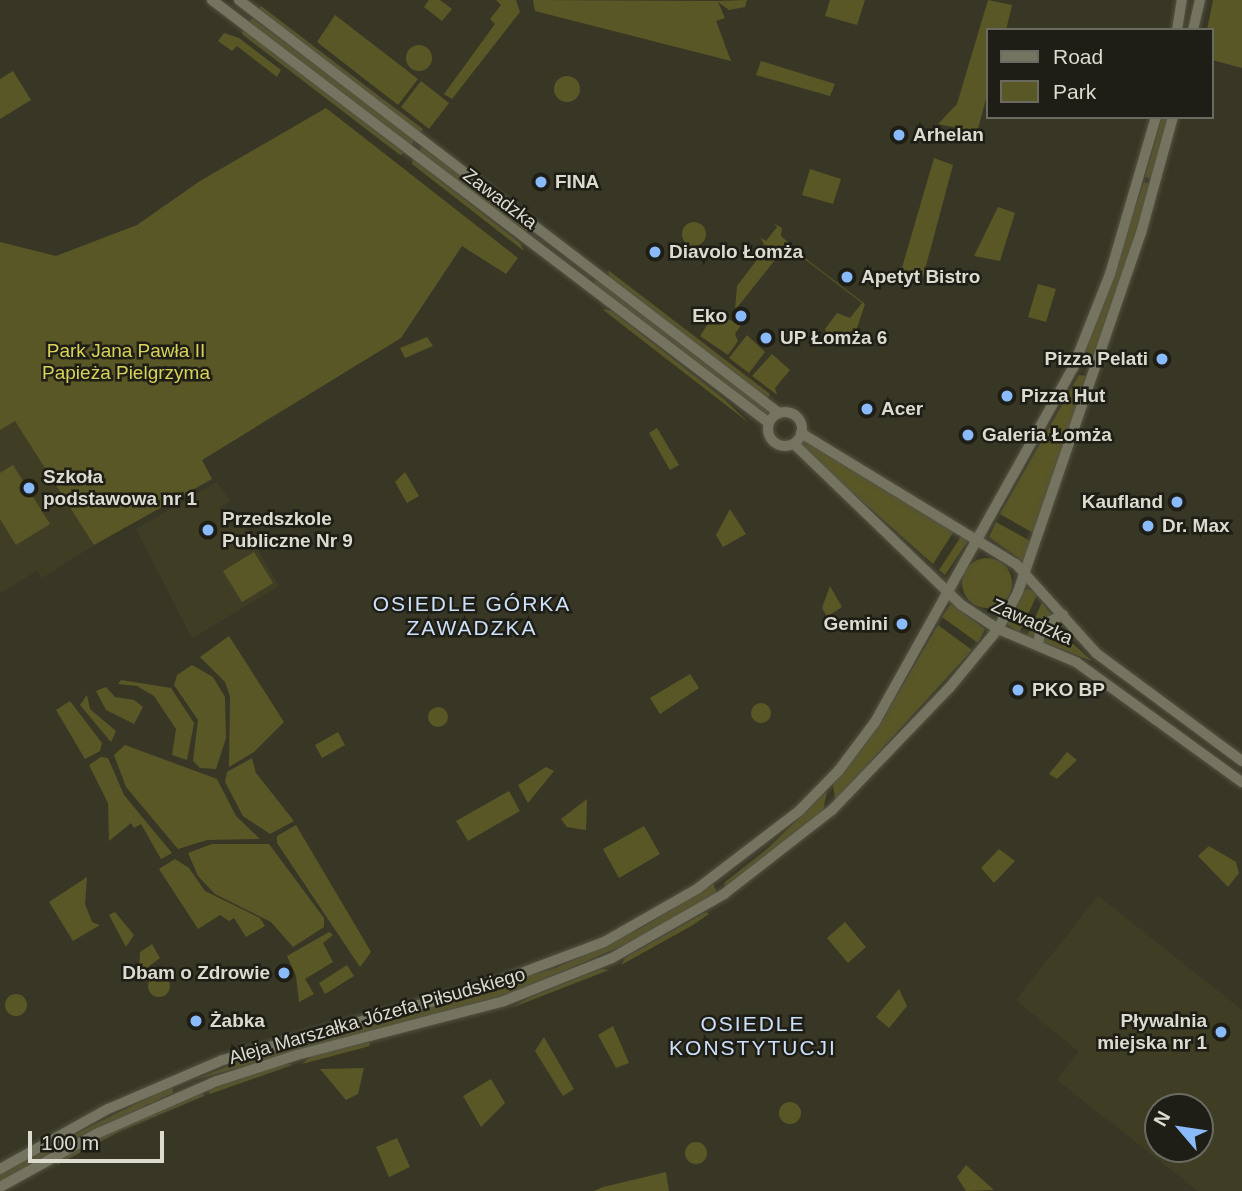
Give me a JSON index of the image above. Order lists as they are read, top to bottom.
{
  "streets": {
    "street": ["Zawadzka", "Aleja Marszałka Józefa Piłsudskiego"]
  },
  "crossings": [
    ["Zawadzka", "Aleja Marszałka Józefa Piłsudskiego"]
  ],
  "districts": ["OSIEDLE GÓRKA ZAWADZKA", "OSIEDLE KONSTYTUCJI"],
  "parks": ["Park Jana Pawła II Papieża Pielgrzyma"],
  "places": [
    "Arhelan",
    "FINA",
    "Diavolo Łomża",
    "Apetyt Bistro",
    "Eko",
    "UP Łomża 6",
    "Pizza Pelati",
    "Pizza Hut",
    "Acer",
    "Galeria Łomża",
    "Szkoła podstawowa nr 1",
    "Kaufland",
    "Dr. Max",
    "Przedszkole Publiczne Nr 9",
    "Gemini",
    "PKO BP",
    "Dbam o Zdrowie",
    "Żabka",
    "Pływalnia miejska nr 1"
  ],
  "legend": ["Road", "Park"],
  "scale_bar": "100 m",
  "north": "top left"
}
